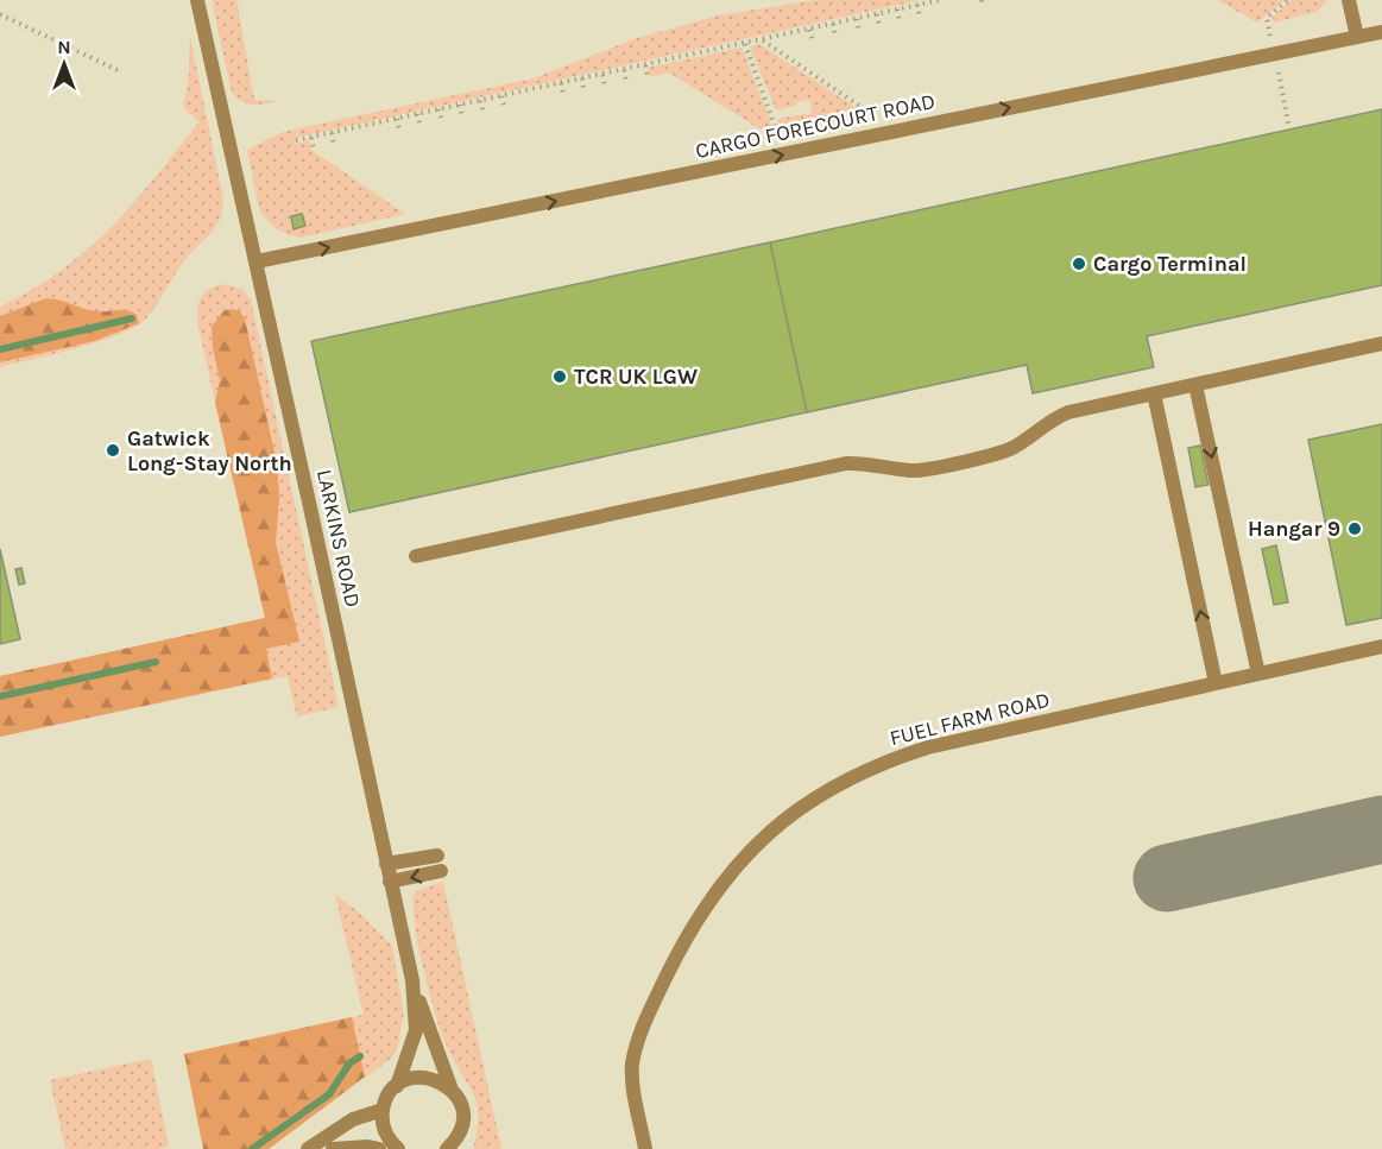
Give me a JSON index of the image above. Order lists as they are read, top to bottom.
{
  "streets": {
    "lane": ["CARGO FORECOURT ROAD", "LARKINS ROAD", "FUEL FARM ROAD"]
  },
  "crossings": [
    ["CARGO FORECOURT ROAD", "LARKINS ROAD"]
  ],
  "one_way": ["CARGO FORECOURT ROAD"],
  "places": [
    "Cargo Terminal",
    "TCR UK LGW",
    "Gatwick Long-Stay North",
    "Hangar 9"
  ],
  "north": "top"
}
